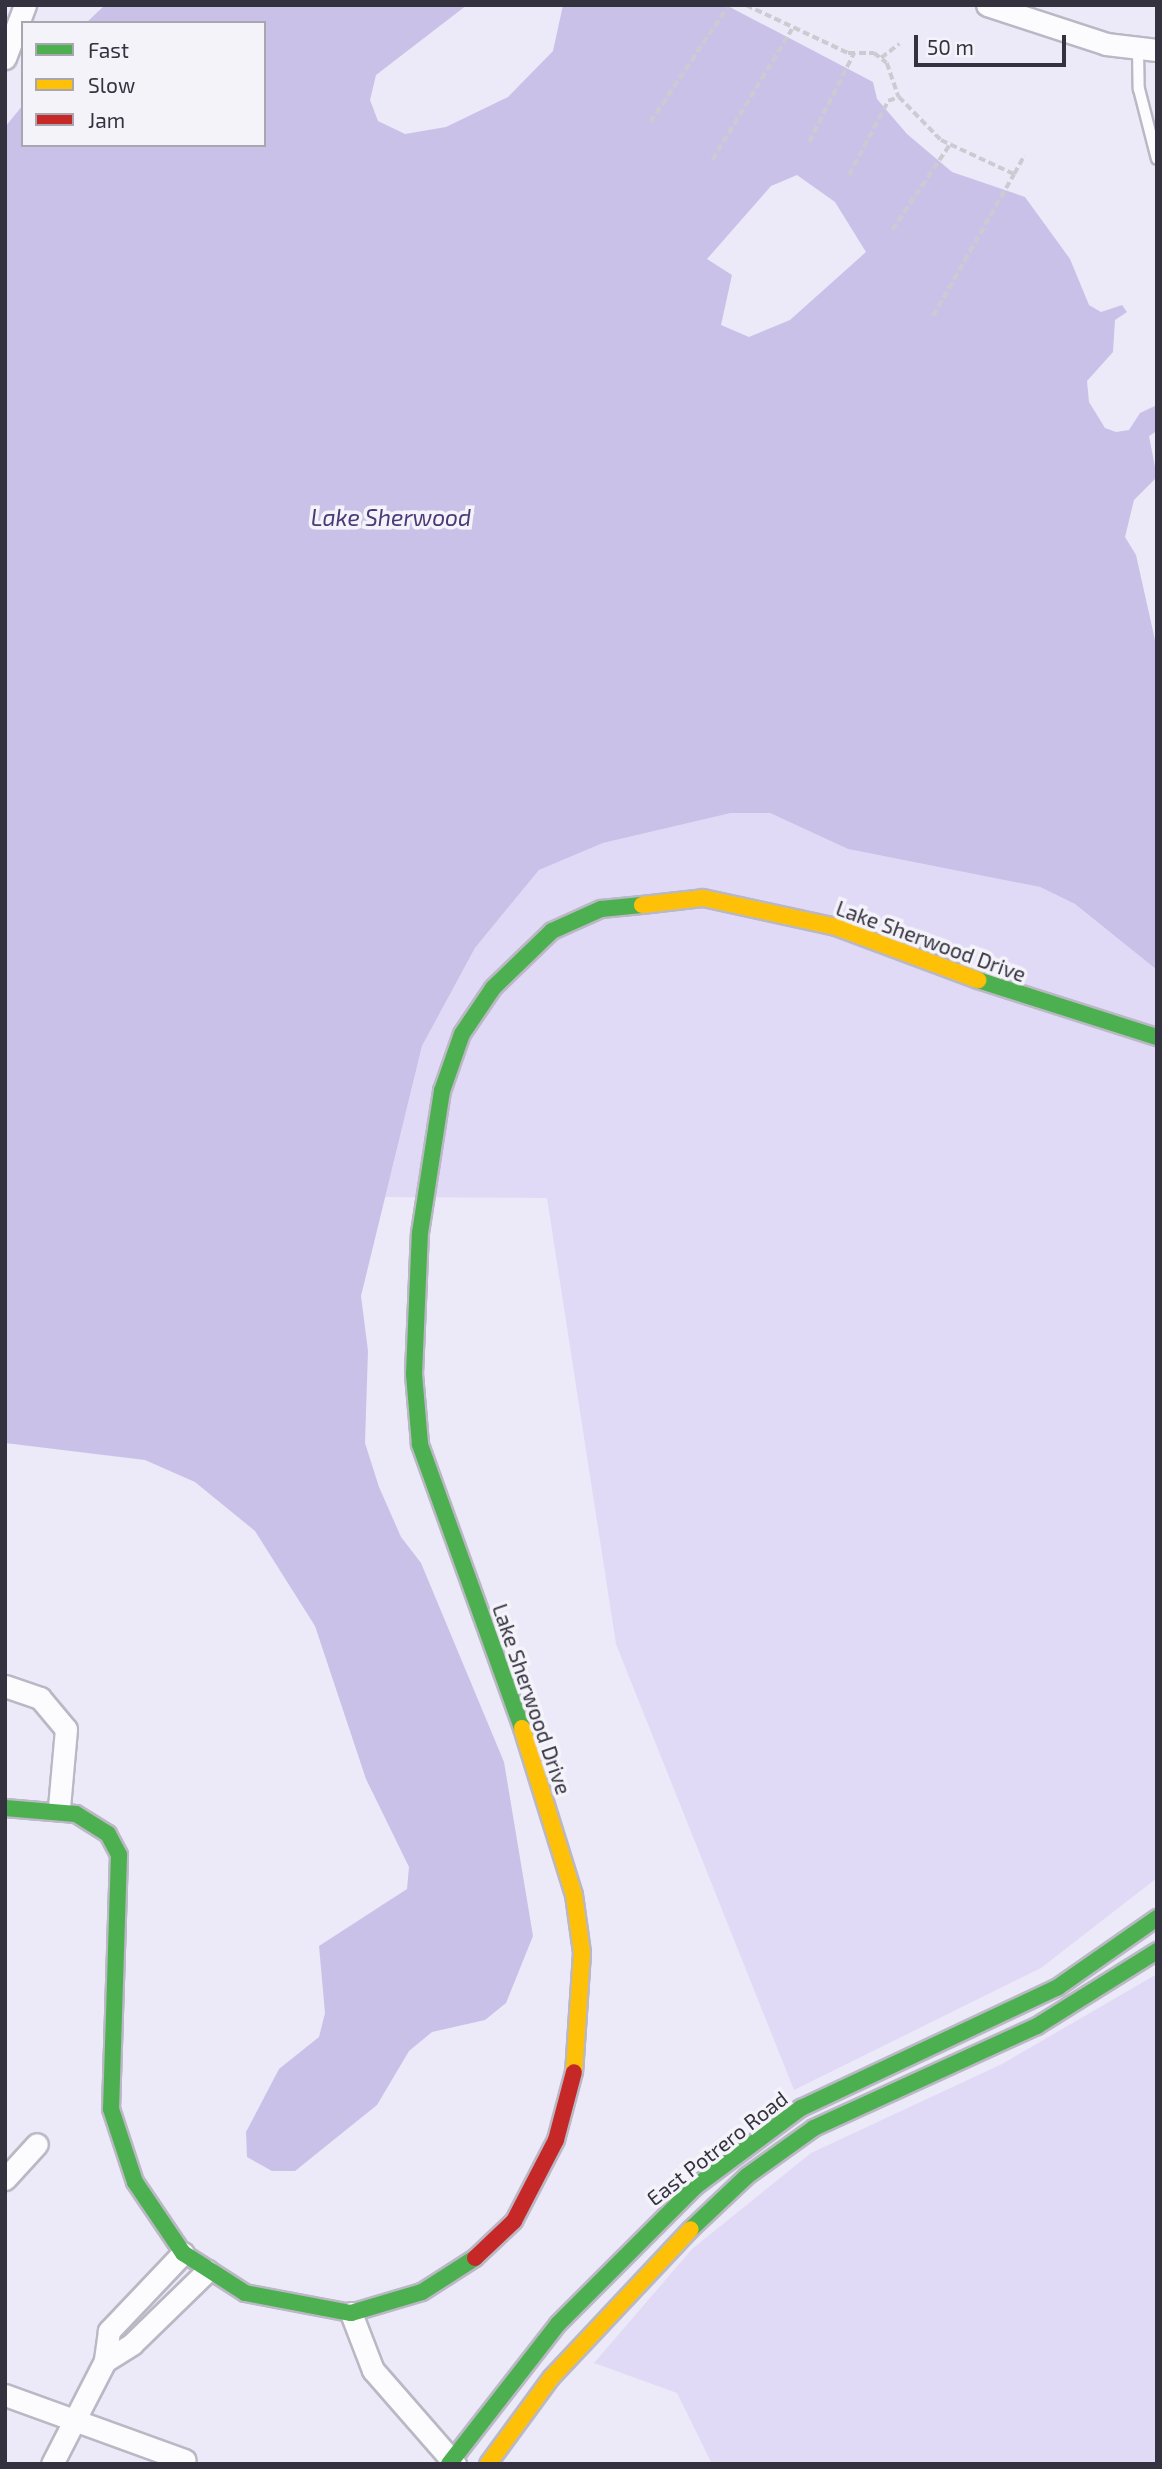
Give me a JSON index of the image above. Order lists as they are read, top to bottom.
{
  "streets": {
    "street": ["Lake Sherwood Drive", "East Potrero Road"]
  },
  "water": ["Lake Sherwood"],
  "legend": ["Fast", "Slow", "Jam"],
  "scale_bar": "50 m"
}
